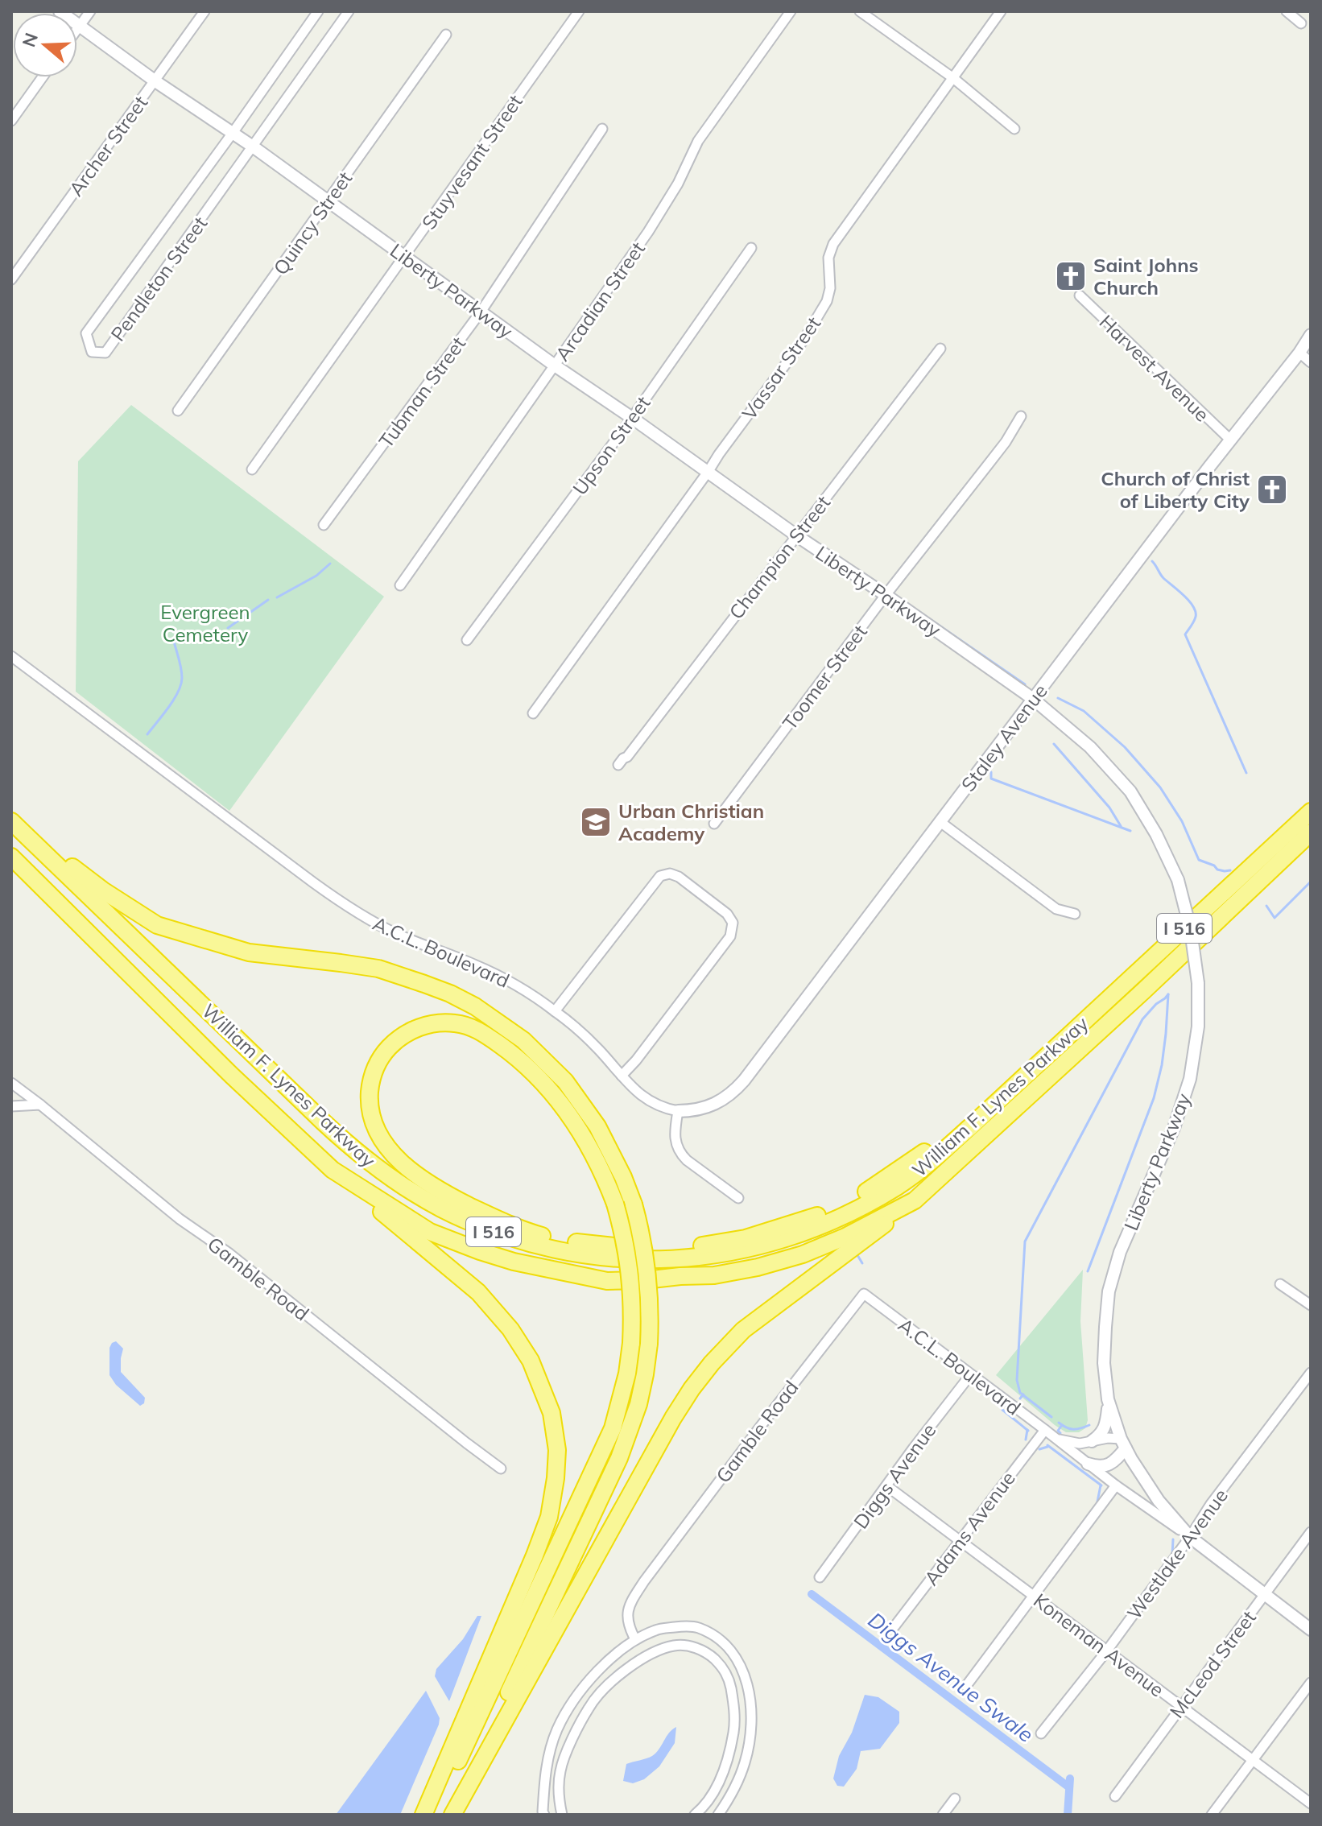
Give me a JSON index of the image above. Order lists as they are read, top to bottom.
{
  "streets": {
    "highway": ["I 516", "William F. Lynes Parkway"],
    "street": [
      "Archer Street",
      "Stuyvesant Street",
      "Quincy Street",
      "Pendleton Street",
      "Liberty Parkway",
      "Arcadian Street",
      "Vassar Street",
      "Harvest Avenue",
      "Tubman Street",
      "Upson Street",
      "Champion Street",
      "Toomer Street",
      "Staley Avenue",
      "A.C.L. Boulevard",
      "Gamble Road",
      "Diggs Avenue",
      "Adams Avenue",
      "Westlake Avenue",
      "Koneman Avenue",
      "McLeod Street"
    ]
  },
  "crossings": [
    ["Archer Street", "Liberty Parkway"],
    ["Stuyvesant Street", "Liberty Parkway"],
    ["Quincy Street", "Liberty Parkway"],
    ["Pendleton Street", "Liberty Parkway"],
    ["Liberty Parkway", "Arcadian Street"],
    ["Liberty Parkway", "Vassar Street"],
    ["Liberty Parkway", "Tubman Street"],
    ["Liberty Parkway", "Upson Street"],
    ["Liberty Parkway", "Champion Street"],
    ["Liberty Parkway", "Toomer Street"],
    ["Liberty Parkway", "Staley Avenue"],
    ["Liberty Parkway", "A.C.L. Boulevard"],
    ["Harvest Avenue", "Staley Avenue"],
    ["Staley Avenue", "A.C.L. Boulevard"],
    ["A.C.L. Boulevard", "Gamble Road"],
    ["A.C.L. Boulevard", "Diggs Avenue"],
    ["A.C.L. Boulevard", "Adams Avenue"],
    ["A.C.L. Boulevard", "Westlake Avenue"],
    ["A.C.L. Boulevard", "McLeod Street"],
    ["Diggs Avenue", "Koneman Avenue"],
    ["Adams Avenue", "Koneman Avenue"],
    ["Westlake Avenue", "Koneman Avenue"],
    ["Koneman Avenue", "McLeod Street"]
  ],
  "water": ["Diggs Avenue Swale"],
  "parks": ["Evergreen Cemetery"],
  "places": {
    "church": ["Saint Johns Church", "Church of Christ of Liberty City"],
    "school or university": ["Urban Christian Academy"]
  },
  "north": "left"
}
